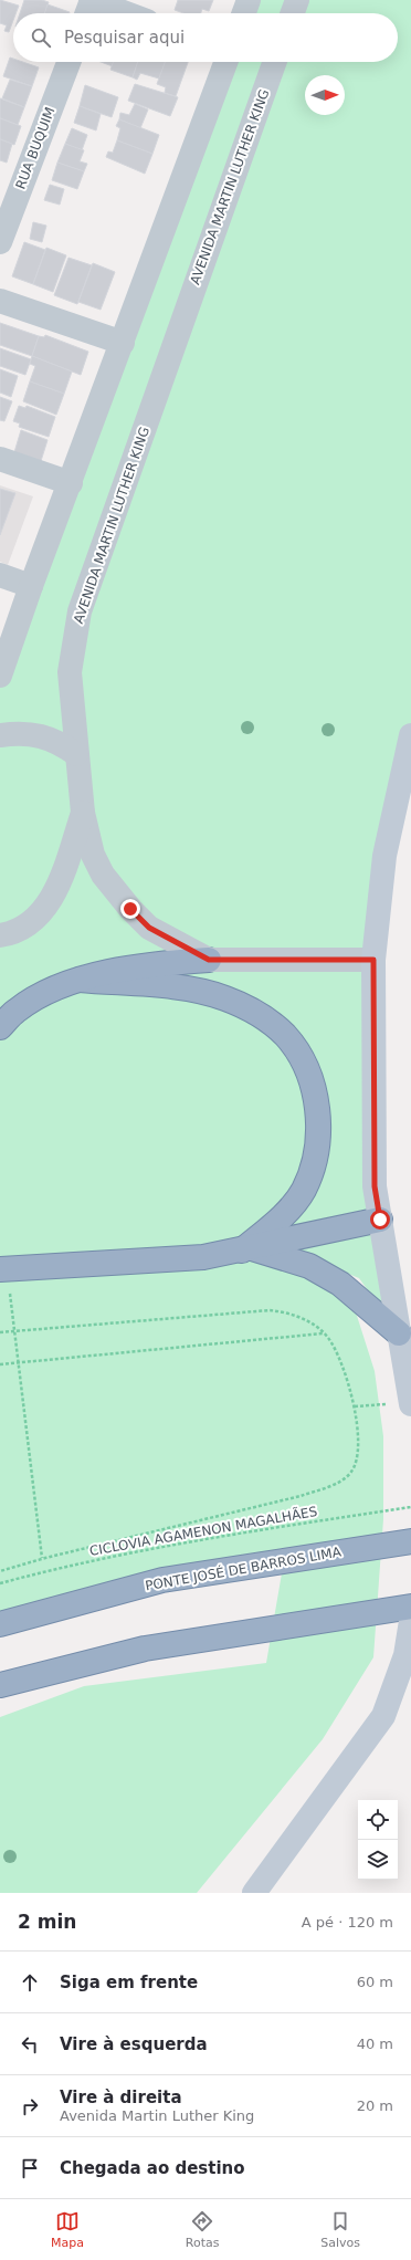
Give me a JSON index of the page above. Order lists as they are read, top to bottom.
{
  "streets": {
    "highway": ["PONTE JOSÉ DE BARROS LIMA"],
    "street": ["RUA BUQUIM", "AVENIDA MARTIN LUTHER KING"],
    "path": ["CICLOVIA AGAMENON MAGALHÃES"]
  },
  "north": "right",
  "page": {
    "search": "Pesquisar aqui",
    "heading": ["2 min", "A pé · 120 m"],
    "list": [
      ["Siga em frente", "60 m"],
      ["Vire à esquerda", "40 m"],
      ["Vire à direita", "Avenida Martin Luther King", "20 m"],
      "Chegada ao destino"
    ],
    "nav": ["Mapa", "Rotas", "Salvos"]
  }
}
